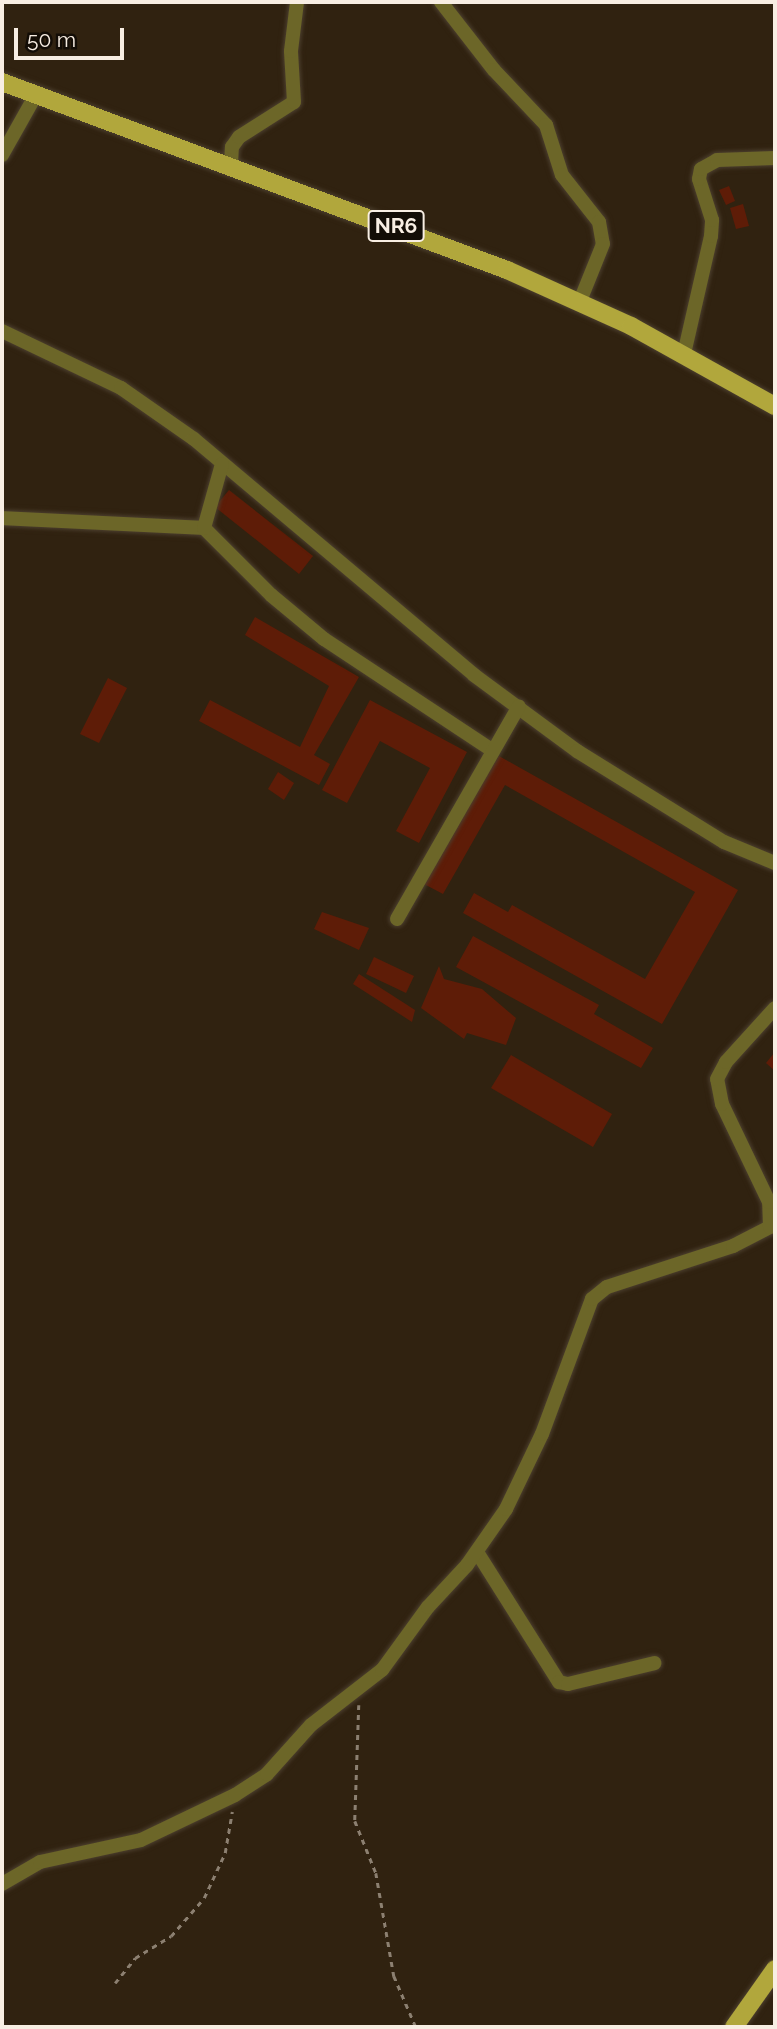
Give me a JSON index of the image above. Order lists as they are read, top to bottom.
{
  "streets": {
    "main road": ["NR6"]
  },
  "scale_bar": "50 m"
}
